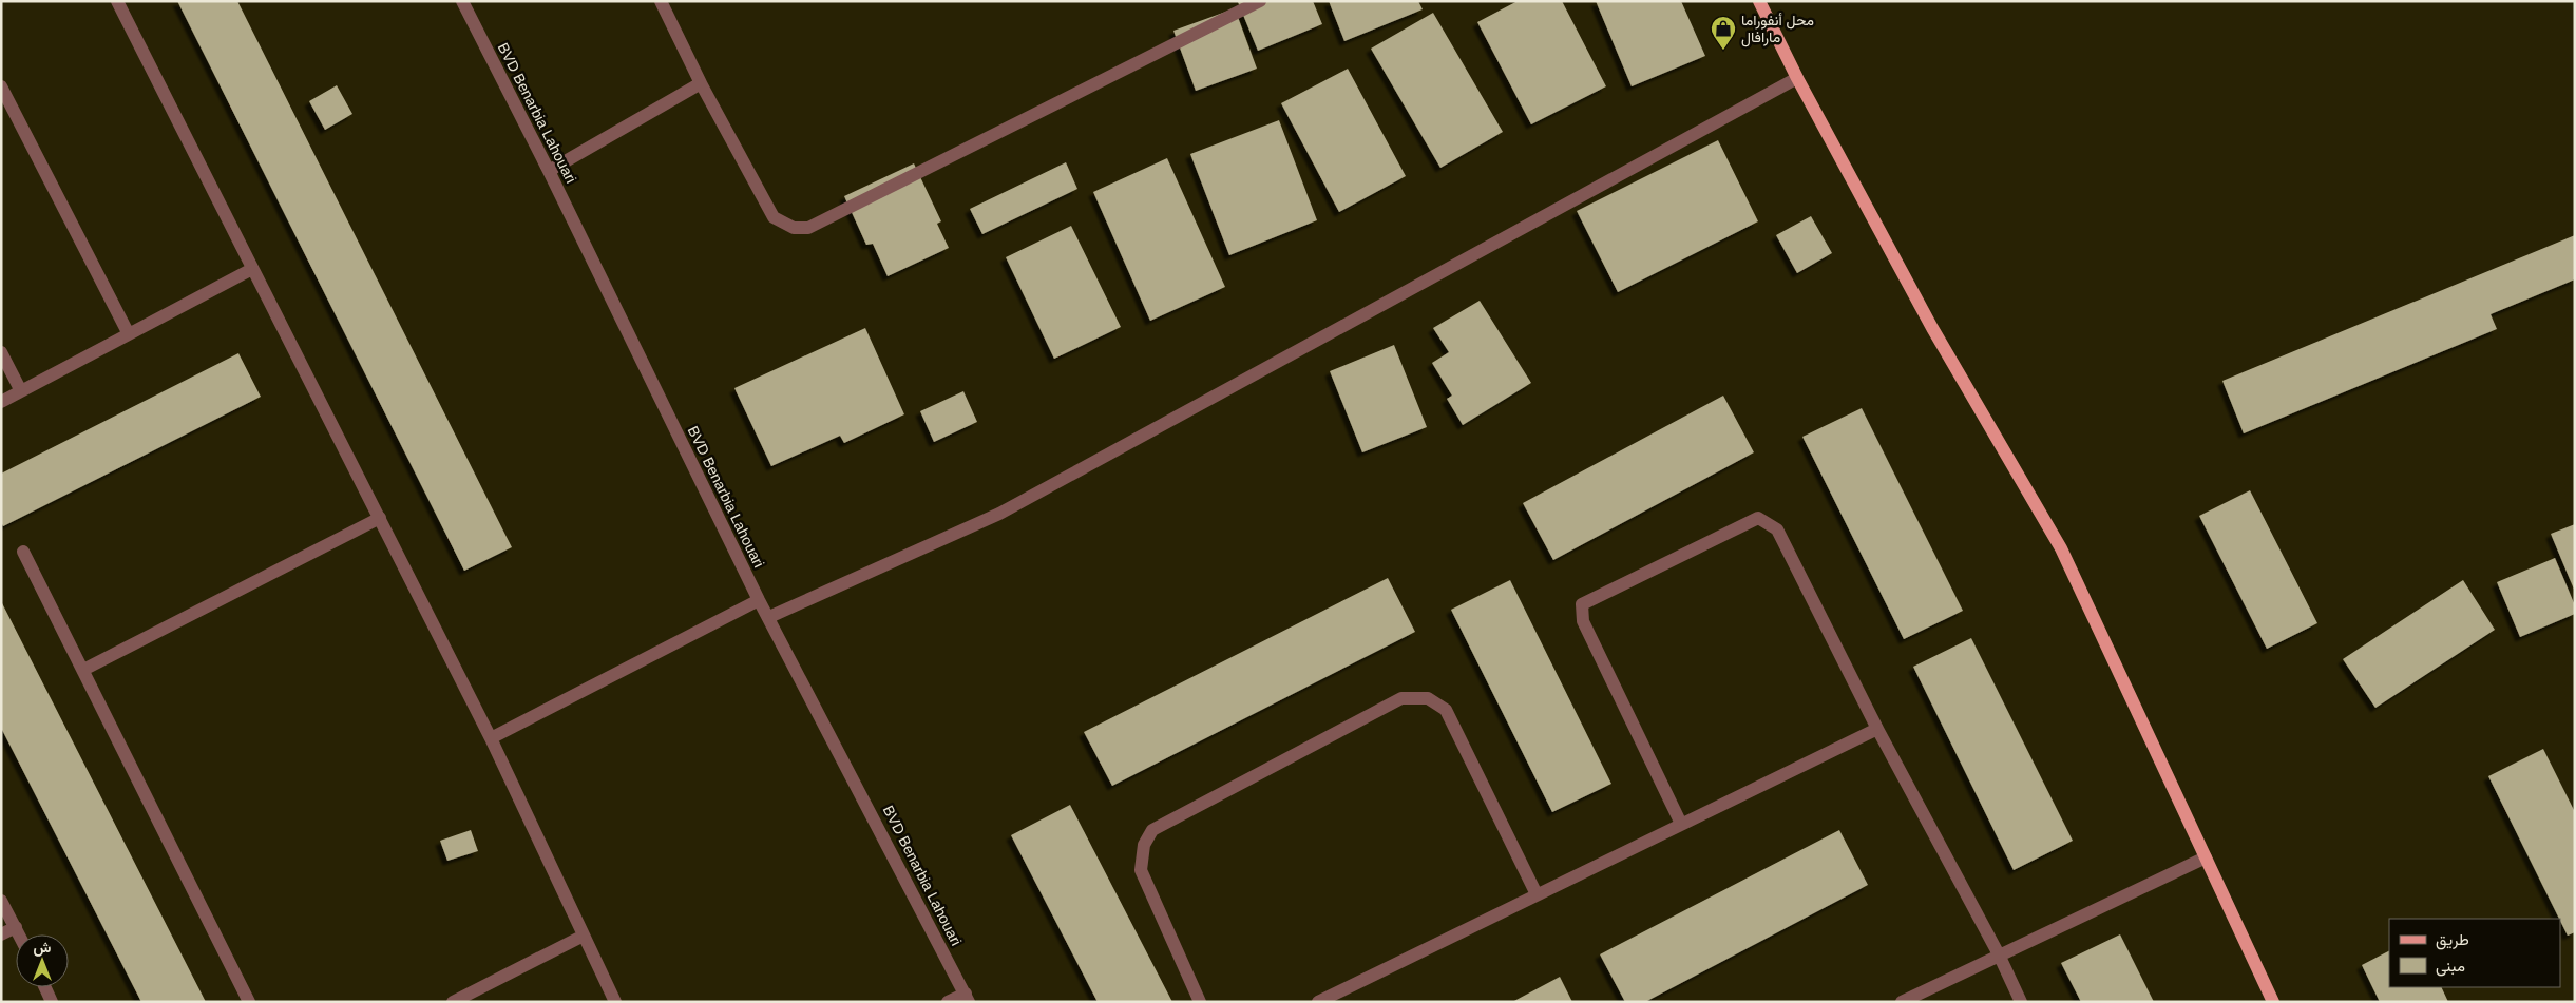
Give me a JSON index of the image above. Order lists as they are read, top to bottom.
{
  "streets": {
    "street": ["BVD Benarbia Lahouari"]
  },
  "places": {
    "shop": ["محل أنفوراما مارافال"]
  },
  "legend": ["طريق", "مبنى"],
  "north": "top"
}
